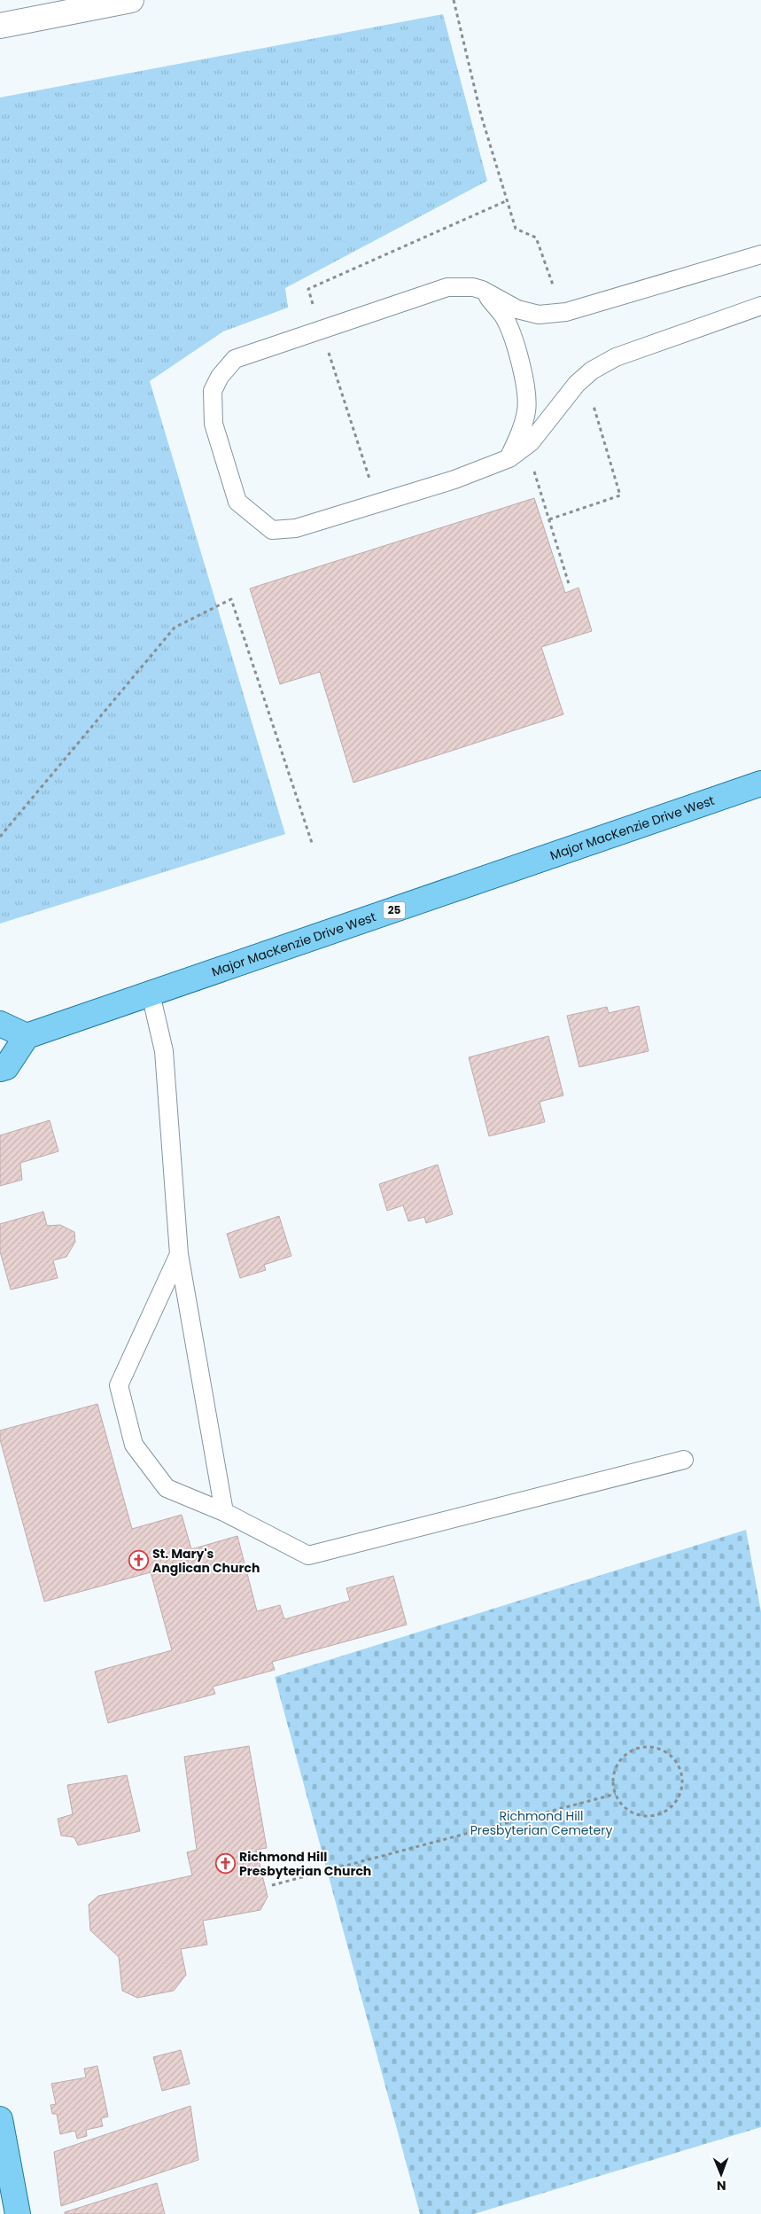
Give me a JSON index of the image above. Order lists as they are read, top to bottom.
{
  "streets": {
    "main road": ["Major MacKenzie Drive West", "25"]
  },
  "parks": ["Richmond Hill Presbyterian Cemetery"],
  "places": {
    "church": ["St. Mary's Anglican Church", "Richmond Hill Presbyterian Church"]
  },
  "north": "bottom"
}
